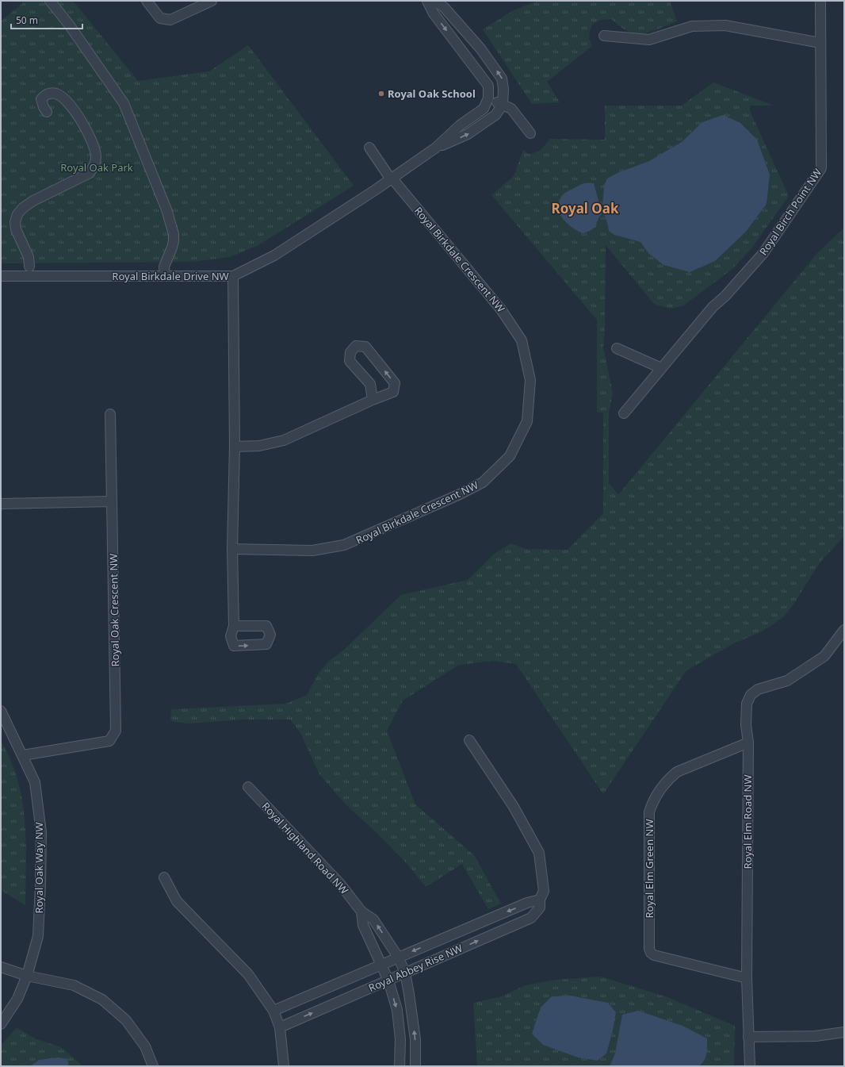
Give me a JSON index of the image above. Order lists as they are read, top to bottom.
{
  "streets": {
    "street": [
      "Royal Birch Point NW",
      "Royal Birkdale Crescent NW",
      "Royal Birkdale Drive NW",
      "Royal Oak Crescent NW",
      "Royal Elm Road NW",
      "Royal Highland Road NW",
      "Royal Oak Way NW",
      "Royal Elm Green NW",
      "Royal Abbey Rise NW"
    ]
  },
  "crossings": [
    ["Royal Birkdale Crescent NW", "Royal Birkdale Drive NW"],
    ["Royal Oak Crescent NW", "Royal Oak Way NW"],
    ["Royal Elm Road NW", "Royal Elm Green NW"],
    ["Royal Highland Road NW", "Royal Abbey Rise NW"]
  ],
  "districts": ["Royal Oak"],
  "parks": ["Royal Oak Park"],
  "places": ["Royal Oak School"],
  "scale_bar": "50 m"
}
